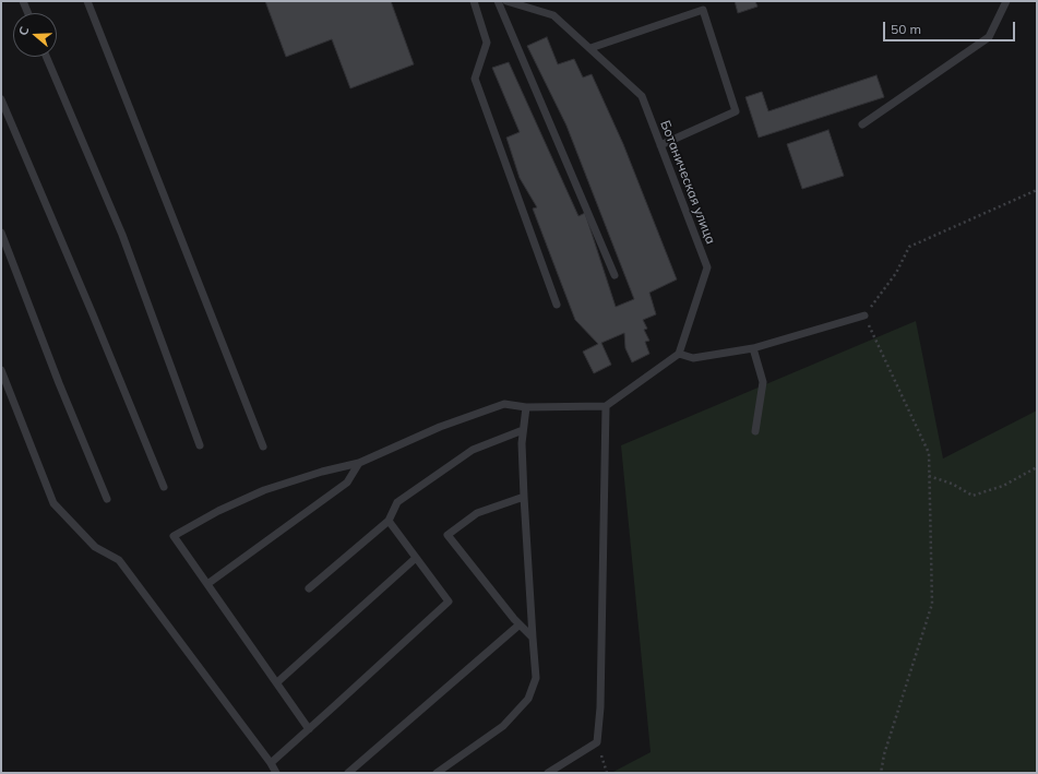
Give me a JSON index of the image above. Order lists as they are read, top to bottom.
{
  "streets": {
    "lane": ["Ботаническая улица"]
  },
  "scale_bar": "50 m",
  "north": "left"
}
